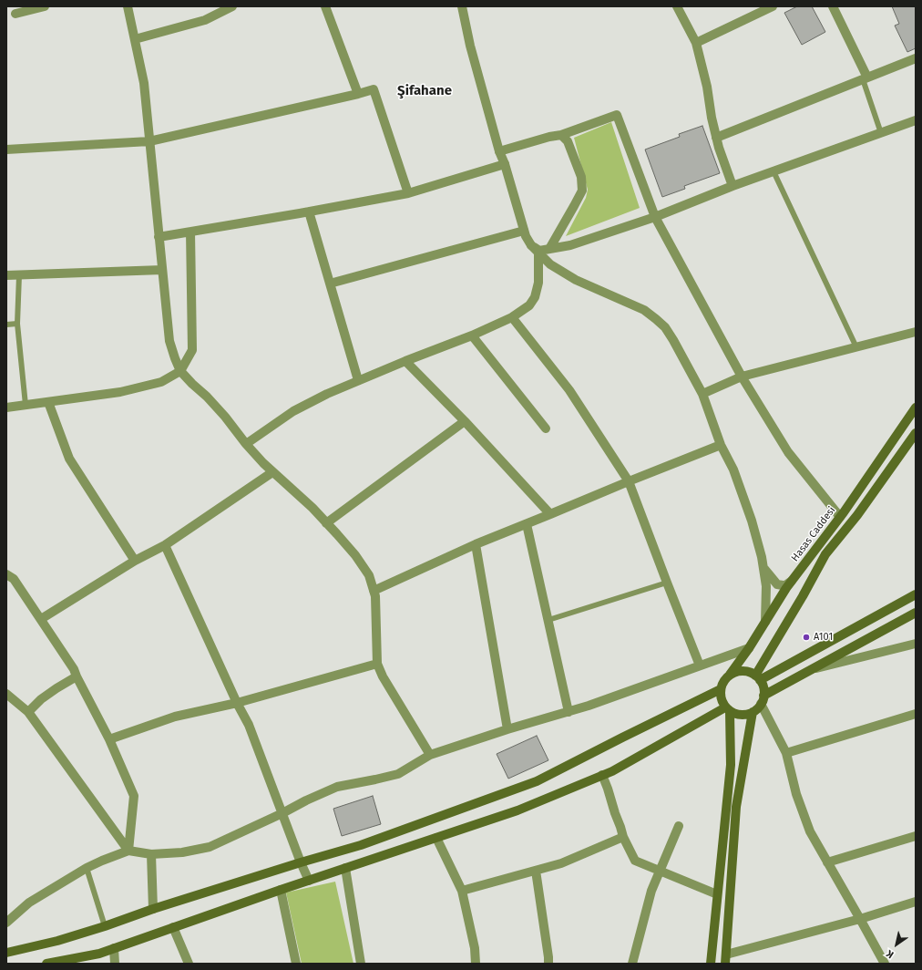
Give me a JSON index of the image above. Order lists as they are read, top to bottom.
{
  "streets": {
    "main road": ["Hasas Caddesi"]
  },
  "districts": ["Şifahane"],
  "places": ["A101"],
  "north": "bottom left"
}
